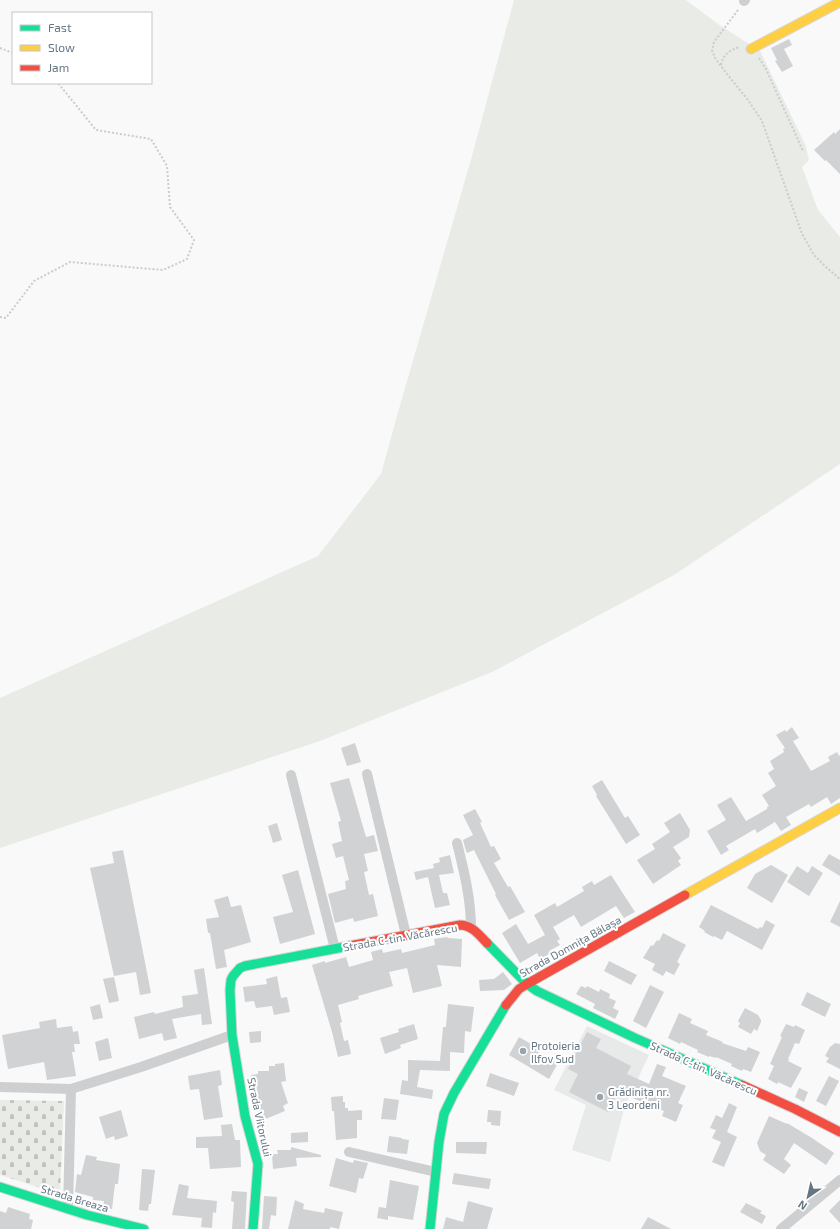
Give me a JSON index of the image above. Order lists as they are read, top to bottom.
{
  "streets": {
    "street": [
      "Strada C-tin. Văcărescu",
      "Strada Domnița Bălașa",
      "Strada Viitorului",
      "Strada Breaza"
    ]
  },
  "crossings": [
    ["Strada C-tin. Văcărescu", "Strada Domnița Bălașa"],
    ["Strada C-tin. Văcărescu", "Strada Viitorului"]
  ],
  "places": ["Protoieria Ilfov Sud", "Grădinița nr. 3 Leordeni"],
  "legend": ["Fast", "Slow", "Jam"],
  "north": "bottom left"
}
